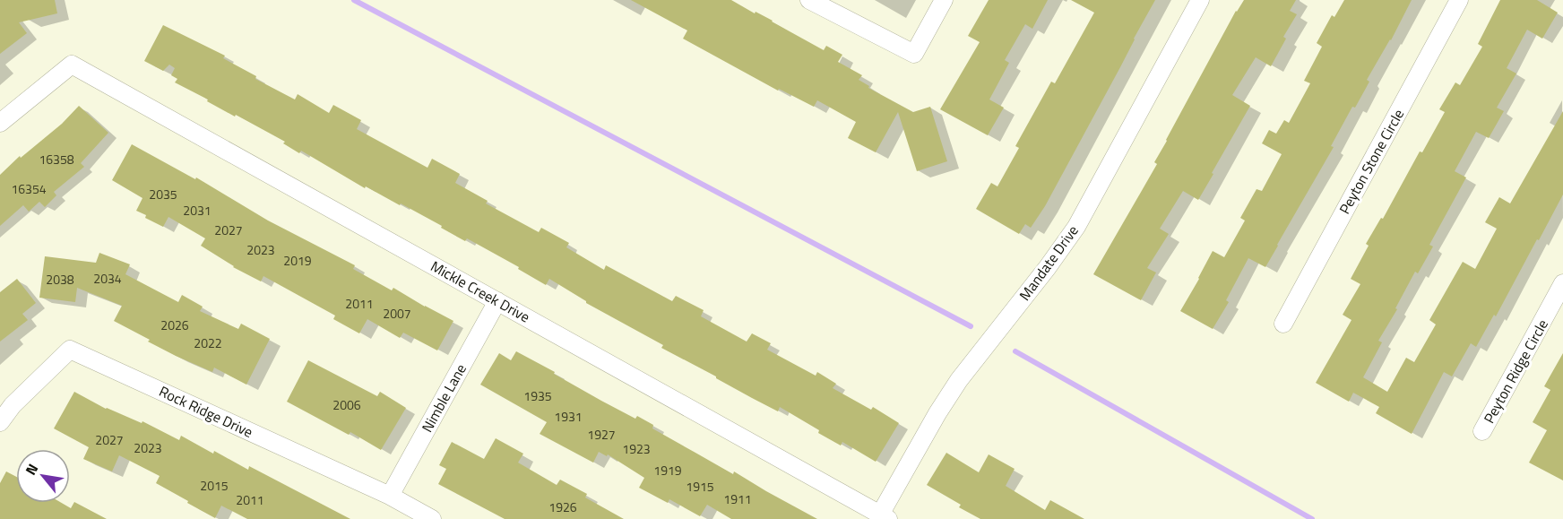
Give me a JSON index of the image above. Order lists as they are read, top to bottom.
{
  "streets": {
    "street": [
      "Peyton Stone Circle",
      "Mandate Drive",
      "Mickle Creek Drive",
      "Peyton Ridge Circle",
      "Nimble Lane",
      "Rock Ridge Drive"
    ]
  },
  "crossings": [
    ["Mandate Drive", "Mickle Creek Drive"],
    ["Mickle Creek Drive", "Nimble Lane"],
    ["Nimble Lane", "Rock Ridge Drive"]
  ],
  "house_numbers": [
    "16358",
    "16354",
    "2035",
    "2031",
    "2027",
    "2023",
    "2019",
    "2034",
    "2038",
    "2011",
    "2007",
    "2026",
    "2022",
    "1935",
    "2006",
    "1931",
    "1927",
    "2027",
    "2023",
    "1923",
    "1919",
    "2015",
    "1915",
    "1911",
    "2011",
    "1926"
  ],
  "north": "top left"
}
